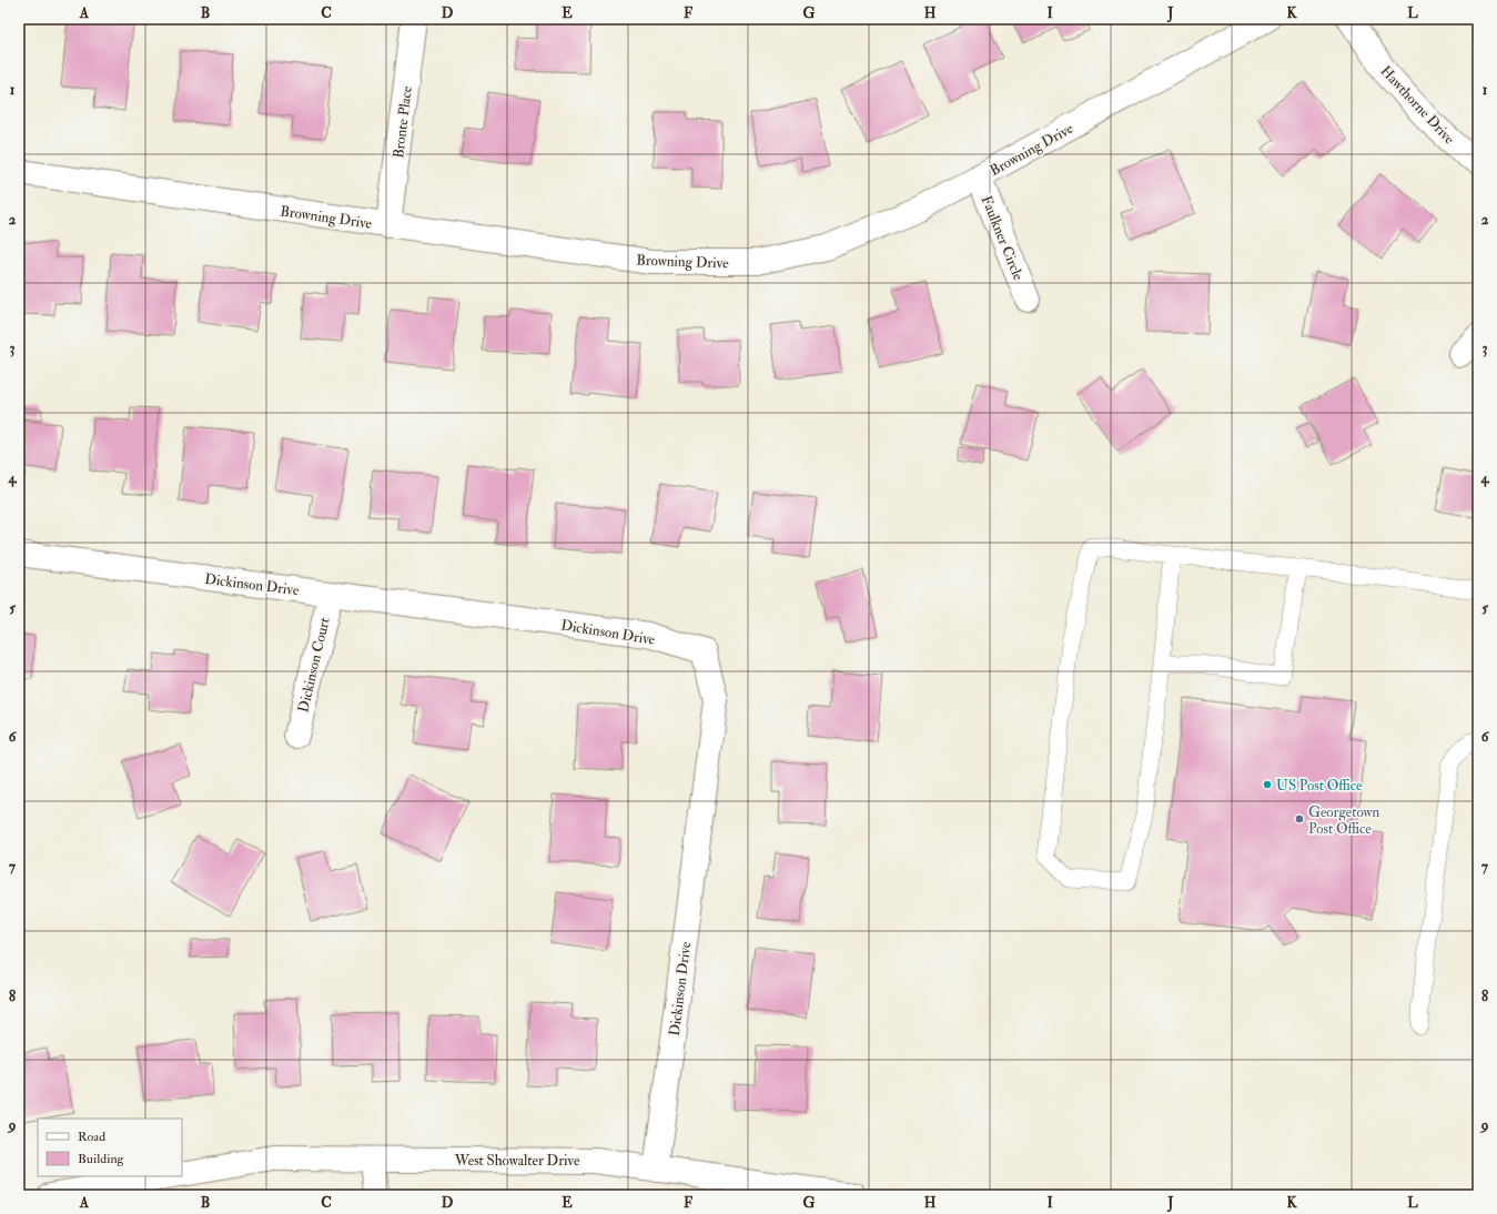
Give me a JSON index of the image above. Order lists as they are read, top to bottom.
{
  "streets": {
    "street": [
      "Hawthorne Drive",
      "Bronte Place",
      "Browning Drive",
      "Faulkner Circle",
      "Dickinson Drive",
      "Dickinson Court",
      "West Showalter Drive"
    ]
  },
  "crossings": [
    ["Bronte Place", "Browning Drive"],
    ["Browning Drive", "Faulkner Circle"],
    ["Dickinson Drive", "Dickinson Court"],
    ["Dickinson Drive", "West Showalter Drive"]
  ],
  "places": ["US Post Office", "Georgetown Post Office"],
  "legend": ["Road", "Building"],
  "grid": {
    "columns": [
      "A",
      "B",
      "C",
      "D",
      "E",
      "F",
      "G",
      "H",
      "I",
      "J",
      "K",
      "L"
    ],
    "rows": [
      "1",
      "2",
      "3",
      "4",
      "5",
      "6",
      "7",
      "8",
      "9"
    ]
  }
}
